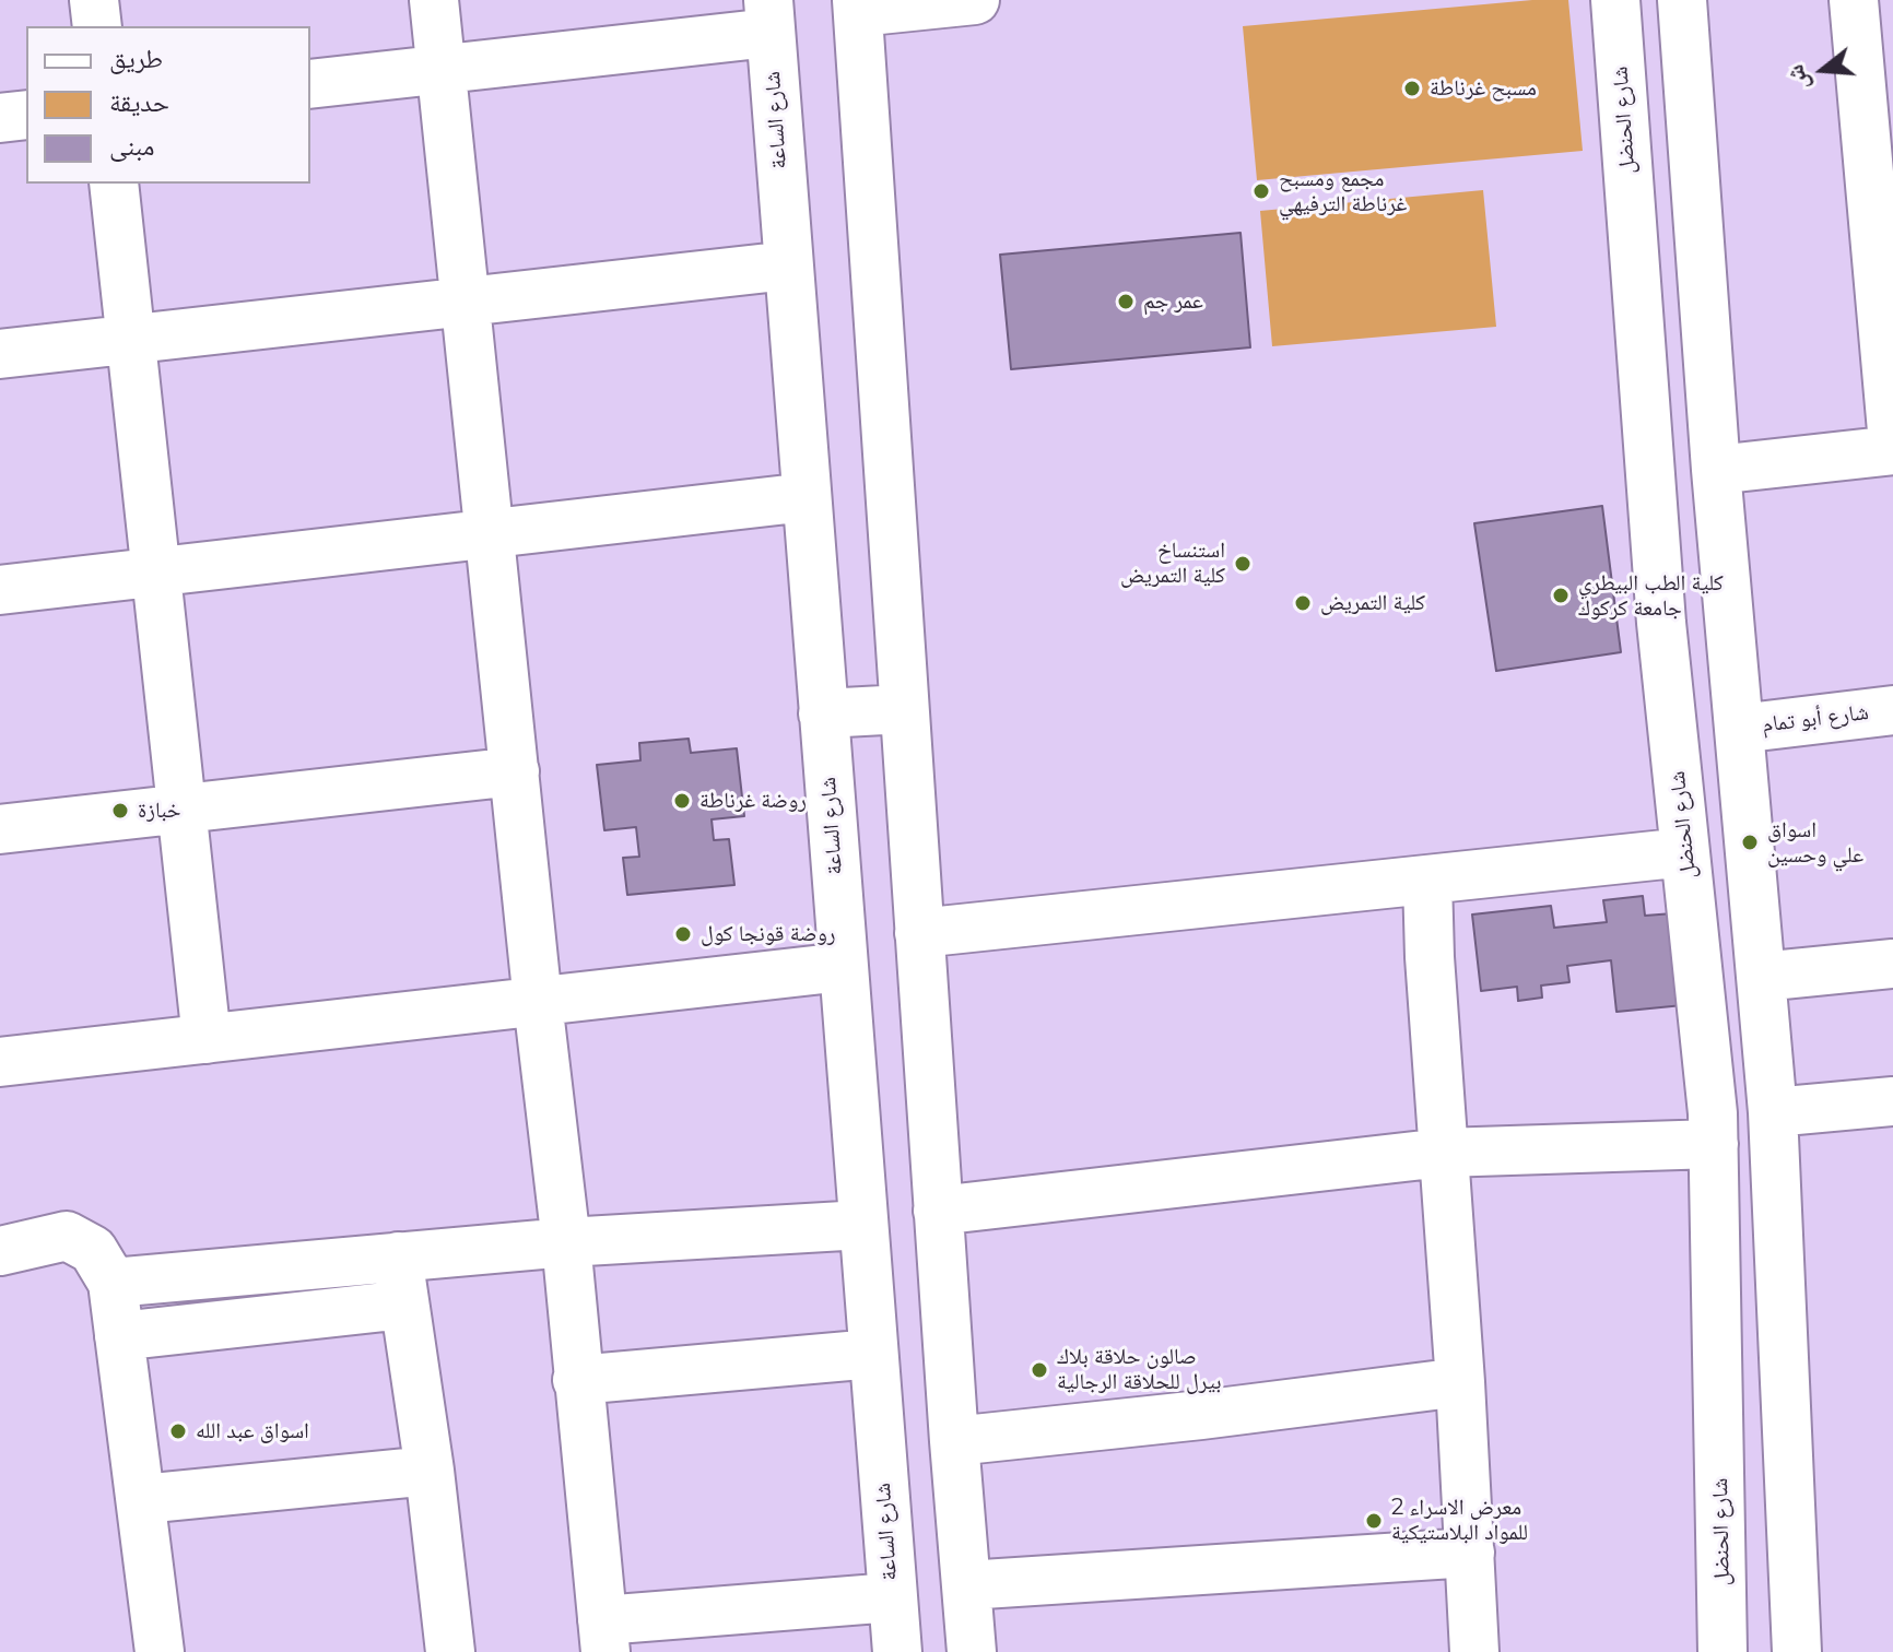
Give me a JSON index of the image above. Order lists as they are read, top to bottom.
{
  "streets": {
    "street": ["شارع الساعة", "شارع الحنضل", "شارع أبو تمام"]
  },
  "places": [
    "مسبح غرناطة",
    "مجمع ومسبح غرناطة الترفيهي",
    "عمر جم",
    "استنساخ کلیة التمریض",
    "كلية الطب البيطري جامعة كركوك",
    "كلية التمريض",
    "روضة غرناطة",
    "خبازة",
    "اسواق علي وحسين",
    "روضة قونجا كول",
    "صالون حلاقة بلاك بيرل للحلاقة الرجالية",
    "اسواق عبد الله",
    "معرض الاسراء 2 للمواد البلاستيكية"
  ],
  "legend": ["طريق", "حديقة", "مبنى"],
  "north": "left"
}
